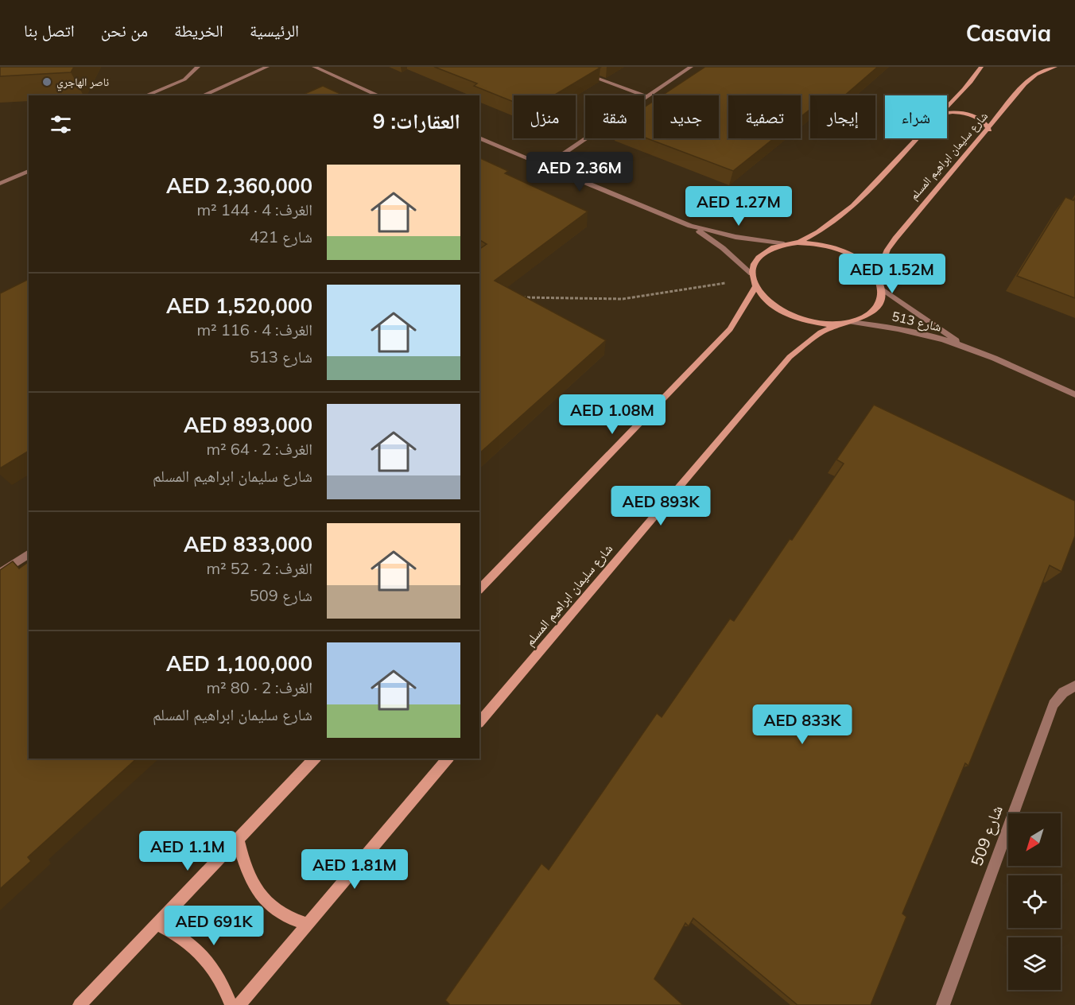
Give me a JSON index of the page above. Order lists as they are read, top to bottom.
{
  "streets": {
    "street": ["شارع سليمان ابراهيم المسلم", "شارع 513", "شارع 509"]
  },
  "crossings": [
    ["شارع سليمان ابراهيم المسلم", "شارع 513"]
  ],
  "places": ["ناصر الهاجري"],
  "north": "bottom left",
  "page": {
    "header": "Casavia",
    "nav": [
      "الرئيسية",
      "الخريطة",
      "من نحن",
      "اتصل بنا"
    ],
    "chip": [
      "شراء",
      "إيجار",
      "تصفية",
      "جديد",
      "شقة",
      "منزل"
    ],
    "heading": "العقارات: 9",
    "price": [
      "AED 2.36M",
      "AED 1.27M",
      "AED 1.52M",
      "AED 1.08M",
      "AED 893K",
      "AED 833K",
      "AED 1.1M",
      "AED 1.81M",
      "AED 691K"
    ],
    "list": [
      {
        "name": "AED 2,360,000",
        "note": "الغرف: 4 · 144 m² · شارع 421"
      },
      {
        "name": "AED 1,520,000",
        "note": "الغرف: 4 · 116 m² · شارع 513"
      },
      {
        "name": "AED 893,000",
        "note": "الغرف: 2 · 64 m² · شارع سليمان ابراهيم المسلم"
      },
      {
        "name": "AED 833,000",
        "note": "الغرف: 2 · 52 m² · شارع 509"
      },
      {
        "name": "AED 1,100,000",
        "note": "الغرف: 2 · 80 m² · شارع سليمان ابراهيم المسلم"
      }
    ]
  }
}
